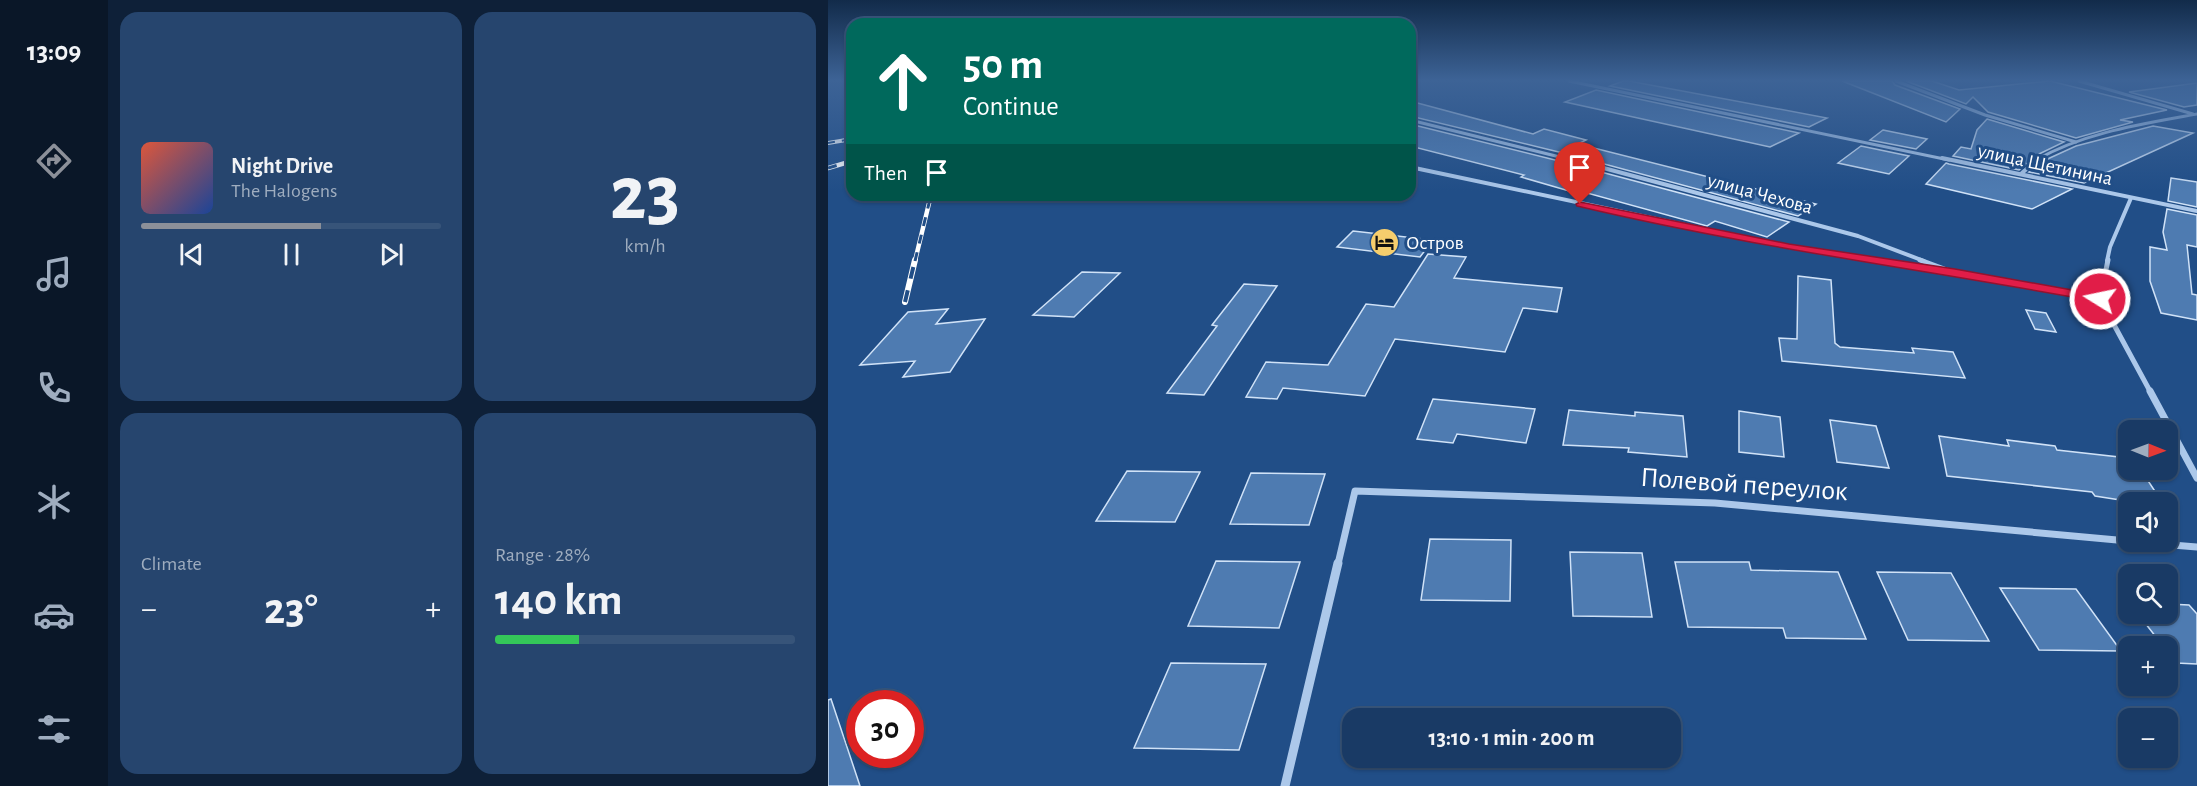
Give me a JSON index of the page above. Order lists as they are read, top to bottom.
{
  "streets": {
    "street": ["улица Щетинина", "улица Чехова", "Полевой переулок"]
  },
  "places": {
    "hotel": ["Остров"]
  },
  "north": "right",
  "page": {
    "tabs": "13:09",
    "tile": [
      ["23", "km/h"],
      "Climate",
      ["Range · 28%", "140 km"]
    ],
    "turn": ["50 m", "Continue"],
    "song": ["Night Drive", "The Halogens"],
    "then": "Then",
    "map_buttons": ["+", "−"],
    "heat": ["−", "23°", "+"],
    "limit": "30",
    "trip": "13:10 · 1 min · 200 m"
  }
}
